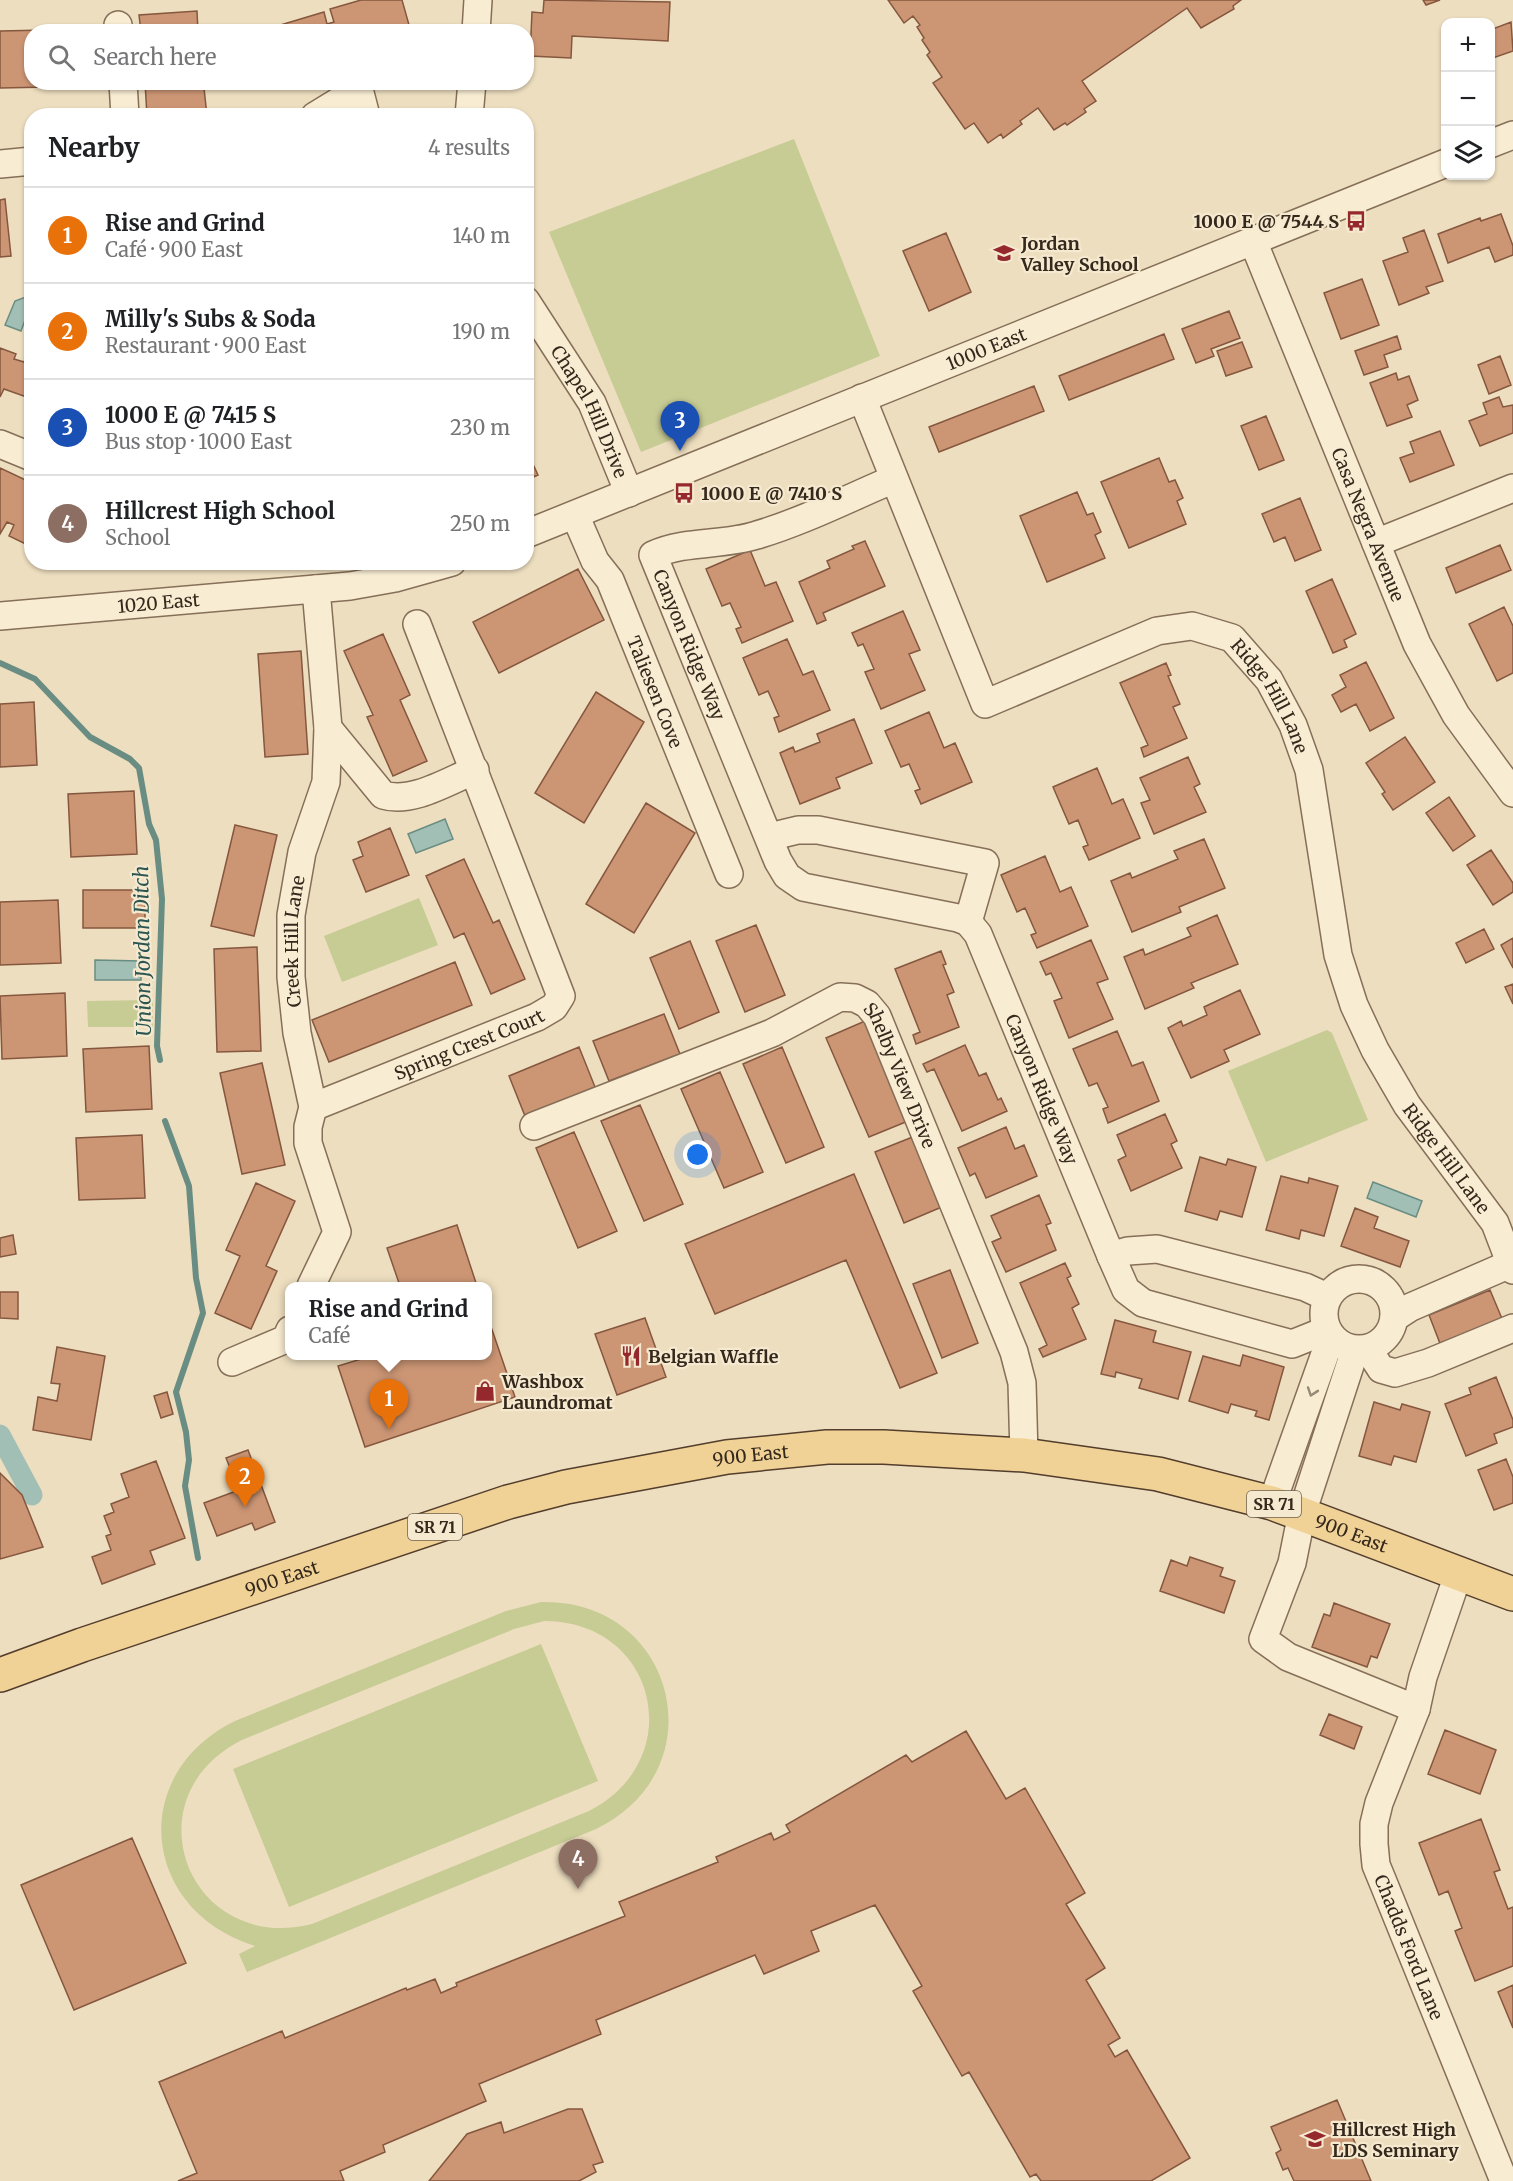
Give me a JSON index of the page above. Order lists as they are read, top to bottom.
{
  "streets": {
    "main road": ["900 East", "SR 71"],
    "street": [
      "1000 East",
      "Chapel Hill Drive",
      "Casa Negra Avenue",
      "1020 East",
      "Canyon Ridge Way",
      "Taliesen Cove",
      "Ridge Hill Lane",
      "Creek Hill Lane",
      "Spring Crest Court",
      "Shelby View Drive",
      "Chadds Ford Lane"
    ]
  },
  "crossings": [
    ["1000 East", "Chapel Hill Drive"],
    ["1000 East", "Casa Negra Avenue"],
    ["1000 East", "Taliesen Cove"],
    ["1000 East", "Ridge Hill Lane"],
    ["1020 East", "Creek Hill Lane"],
    ["Canyon Ridge Way", "Ridge Hill Lane"],
    ["Creek Hill Lane", "Spring Crest Court"],
    ["Shelby View Drive", "900 East"],
    ["900 East", "Chadds Ford Lane"]
  ],
  "water": ["Union Jordan Ditch"],
  "places": {
    "bus stop": ["1000 E @ 7544 S", "1000 E @ 7410 S"],
    "school or university": ["Jordan Valley School", "Hillcrest High LDS Seminary"],
    "restaurant": ["Belgian Waffle"],
    "shop": ["Washbox Laundromat"]
  },
  "page": {
    "map_buttons": ["+", "−"],
    "search": "Search here",
    "heading": ["Nearby", "4 results"],
    "list": [
      {
        "mark": "1",
        "name": "Rise and Grind",
        "note": "Café · 900 East",
        "value": "140 m"
      },
      {
        "mark": "2",
        "name": "Milly's Subs & Soda",
        "note": "Restaurant · 900 East",
        "value": "190 m"
      },
      {
        "mark": "3",
        "name": "1000 E @ 7415 S",
        "note": "Bus stop · 1000 East",
        "value": "230 m"
      },
      {
        "mark": "4",
        "name": "Hillcrest High School",
        "note": "School",
        "value": "250 m"
      }
    ],
    "pins": [
      "3",
      "1",
      "2",
      "4"
    ],
    "popup": ["Rise and Grind", "Café"]
  }
}
